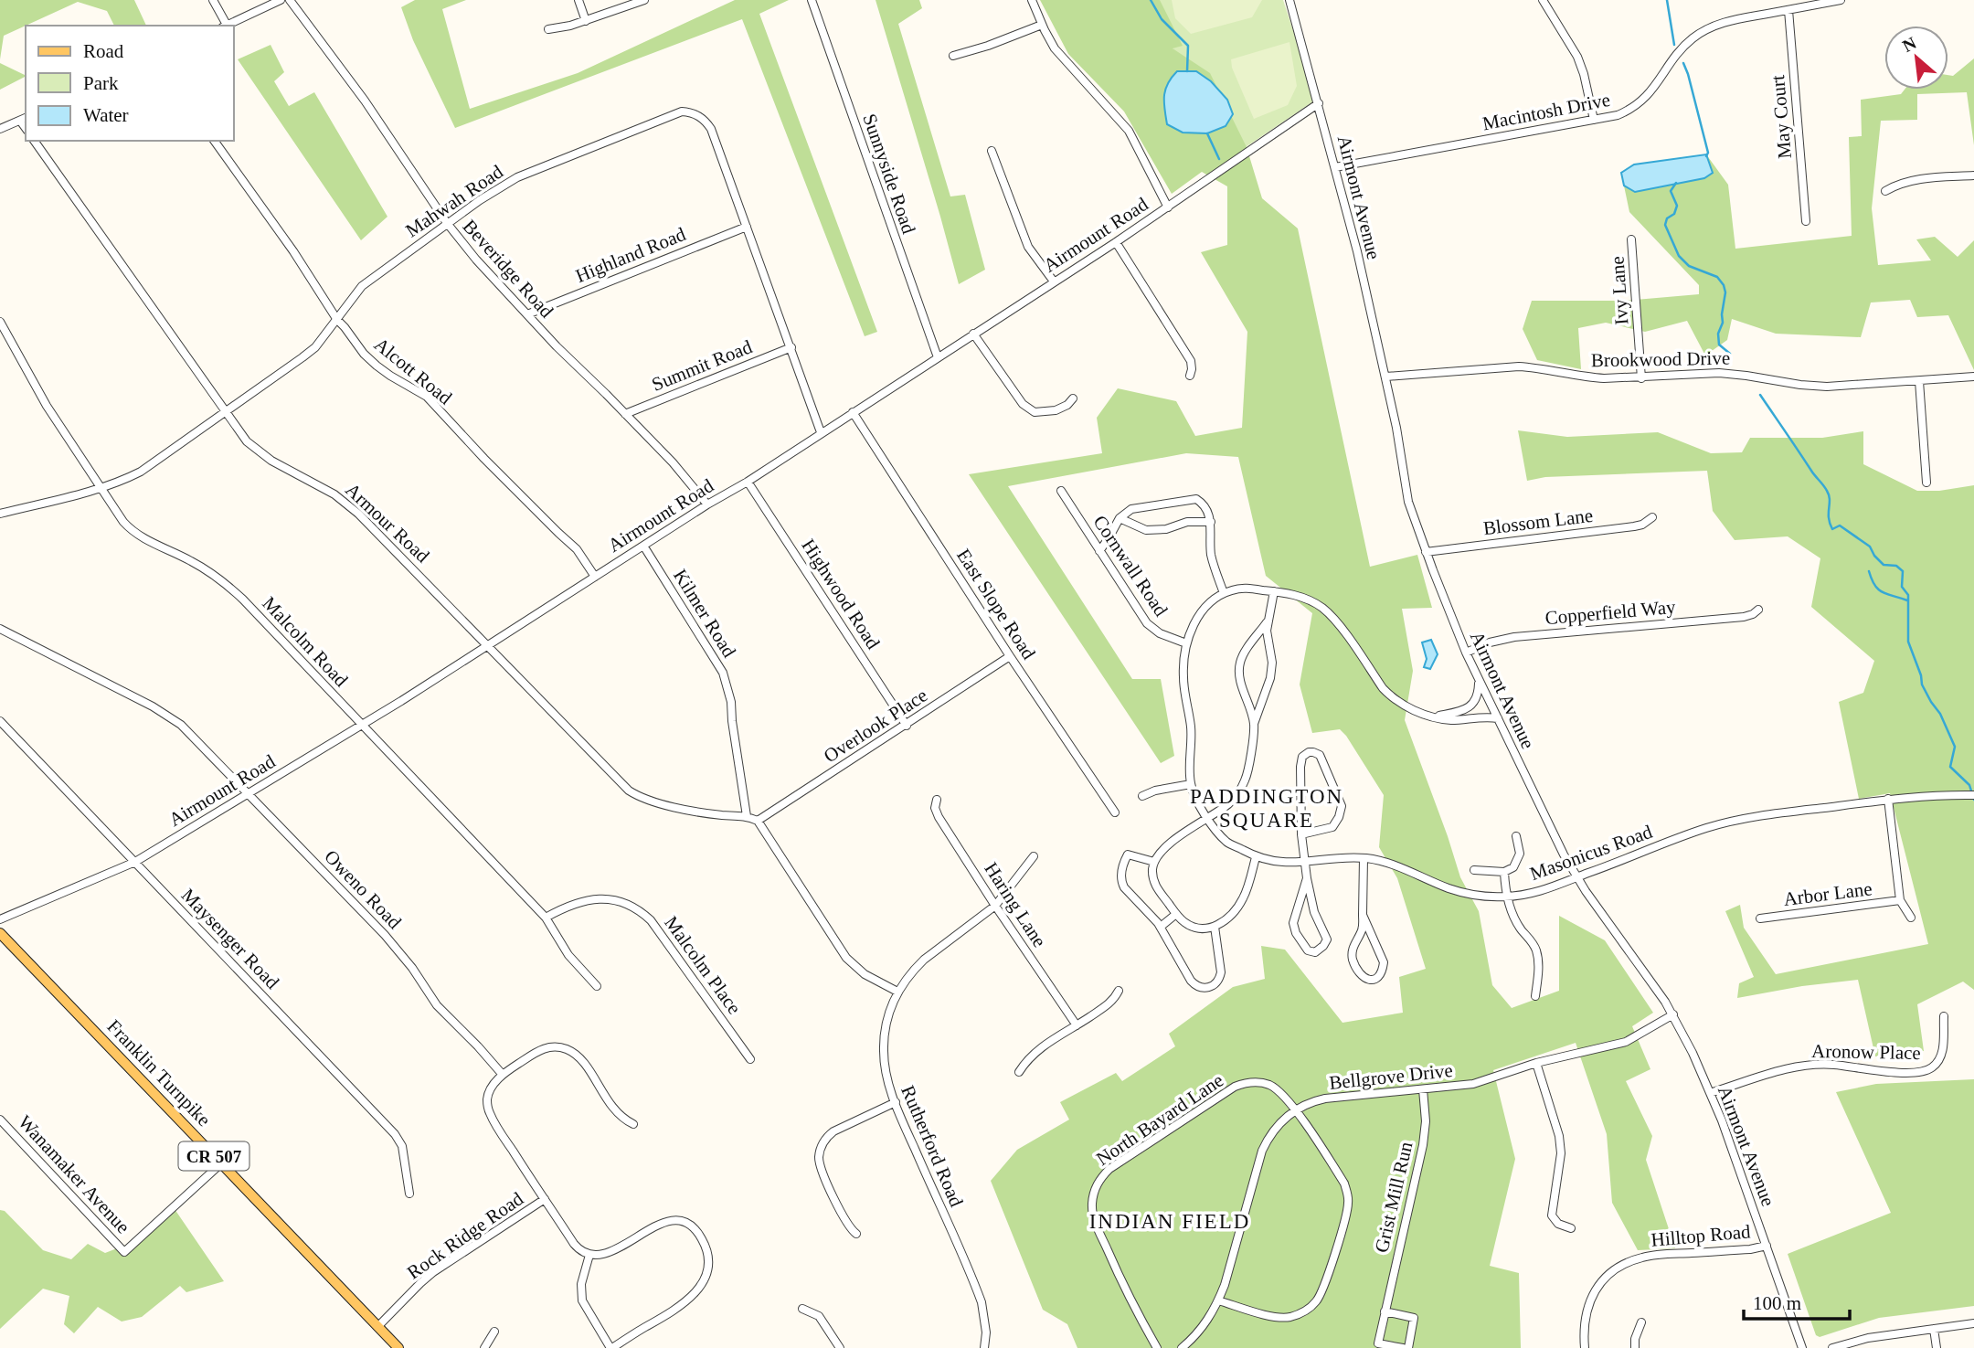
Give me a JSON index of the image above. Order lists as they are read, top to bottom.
{
  "streets": {
    "main road": ["Franklin Turnpike", "CR 507"],
    "street": [
      "Macintosh Drive",
      "May Court",
      "Sunnyside Road",
      "Airmont Avenue",
      "Mahwah Road",
      "Airmount Road",
      "Highland Road",
      "Beveridge Road",
      "Ivy Lane",
      "Brookwood Drive",
      "Summit Road",
      "Alcott Road",
      "Blossom Lane",
      "Armour Road",
      "Cornwall Road",
      "Highwood Road",
      "East Slope Road",
      "Copperfield Way",
      "Kilmer Road",
      "Malcolm Road",
      "Overlook Place",
      "Masonicus Road",
      "Oweno Road",
      "Arbor Lane",
      "Haring Lane",
      "Maysenger Road",
      "Malcolm Place",
      "Aronow Place",
      "Bellgrove Drive",
      "North Bayard Lane",
      "Rutherford Road",
      "Wanamaker Avenue",
      "Grist Mill Run",
      "Rock Ridge Road",
      "Hilltop Road"
    ]
  },
  "crossings": [
    ["Macintosh Drive", "May Court"],
    ["Macintosh Drive", "Airmont Avenue"],
    ["Sunnyside Road", "Airmount Road"],
    ["Airmont Avenue", "Airmount Road"],
    ["Airmont Avenue", "Brookwood Drive"],
    ["Airmont Avenue", "Blossom Lane"],
    ["Airmont Avenue", "Copperfield Way"],
    ["Airmont Avenue", "Masonicus Road"],
    ["Airmont Avenue", "Aronow Place"],
    ["Airmont Avenue", "Bellgrove Drive"],
    ["Airmont Avenue", "Hilltop Road"],
    ["Mahwah Road", "Airmount Road"],
    ["Mahwah Road", "Highland Road"],
    ["Mahwah Road", "Beveridge Road"],
    ["Mahwah Road", "Summit Road"],
    ["Mahwah Road", "Alcott Road"],
    ["Mahwah Road", "Armour Road"],
    ["Mahwah Road", "Malcolm Road"],
    ["Airmount Road", "Beveridge Road"],
    ["Airmount Road", "Alcott Road"],
    ["Airmount Road", "Armour Road"],
    ["Airmount Road", "Highwood Road"],
    ["Airmount Road", "East Slope Road"],
    ["Airmount Road", "Kilmer Road"],
    ["Airmount Road", "Malcolm Road"],
    ["Airmount Road", "Oweno Road"],
    ["Airmount Road", "Maysenger Road"],
    ["Highland Road", "Beveridge Road"],
    ["Beveridge Road", "Summit Road"],
    ["Ivy Lane", "Brookwood Drive"],
    ["Armour Road", "Kilmer Road"],
    ["Armour Road", "Overlook Place"],
    ["Cornwall Road", "Masonicus Road"],
    ["Highwood Road", "Overlook Place"],
    ["East Slope Road", "Overlook Place"],
    ["Malcolm Road", "Malcolm Place"],
    ["Haring Lane", "Rutherford Road"],
    ["Franklin Turnpike", "Wanamaker Avenue"],
    ["Franklin Turnpike", "Rock Ridge Road"],
    ["Bellgrove Drive", "North Bayard Lane"],
    ["Bellgrove Drive", "Grist Mill Run"]
  ],
  "districts": ["PADDINGTON SQUARE", "INDIAN FIELD"],
  "legend": ["Road", "Park", "Water"],
  "scale_bar": "100 m",
  "north": "top left"
}
